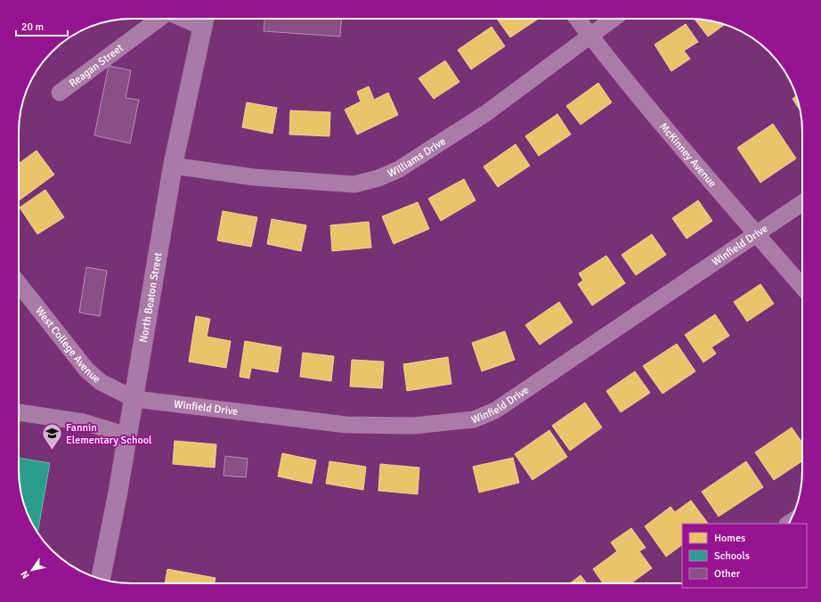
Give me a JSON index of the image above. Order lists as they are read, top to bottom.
{
  "streets": {
    "main road": ["North Beaton Street"],
    "street": [
      "Reagan Street",
      "McKinney Avenue",
      "Williams Drive",
      "Winfield Drive",
      "West College Avenue"
    ]
  },
  "crossings": [
    ["McKinney Avenue", "Williams Drive"],
    ["McKinney Avenue", "Winfield Drive"],
    ["Williams Drive", "North Beaton Street"],
    ["Winfield Drive", "North Beaton Street"],
    ["Winfield Drive", "West College Avenue"],
    ["North Beaton Street", "West College Avenue"]
  ],
  "places": {
    "school or university": ["Fannin Elementary School"]
  },
  "legend": ["Homes", "Schools", "Other"],
  "scale_bar": "20 m",
  "north": "bottom left"
}
